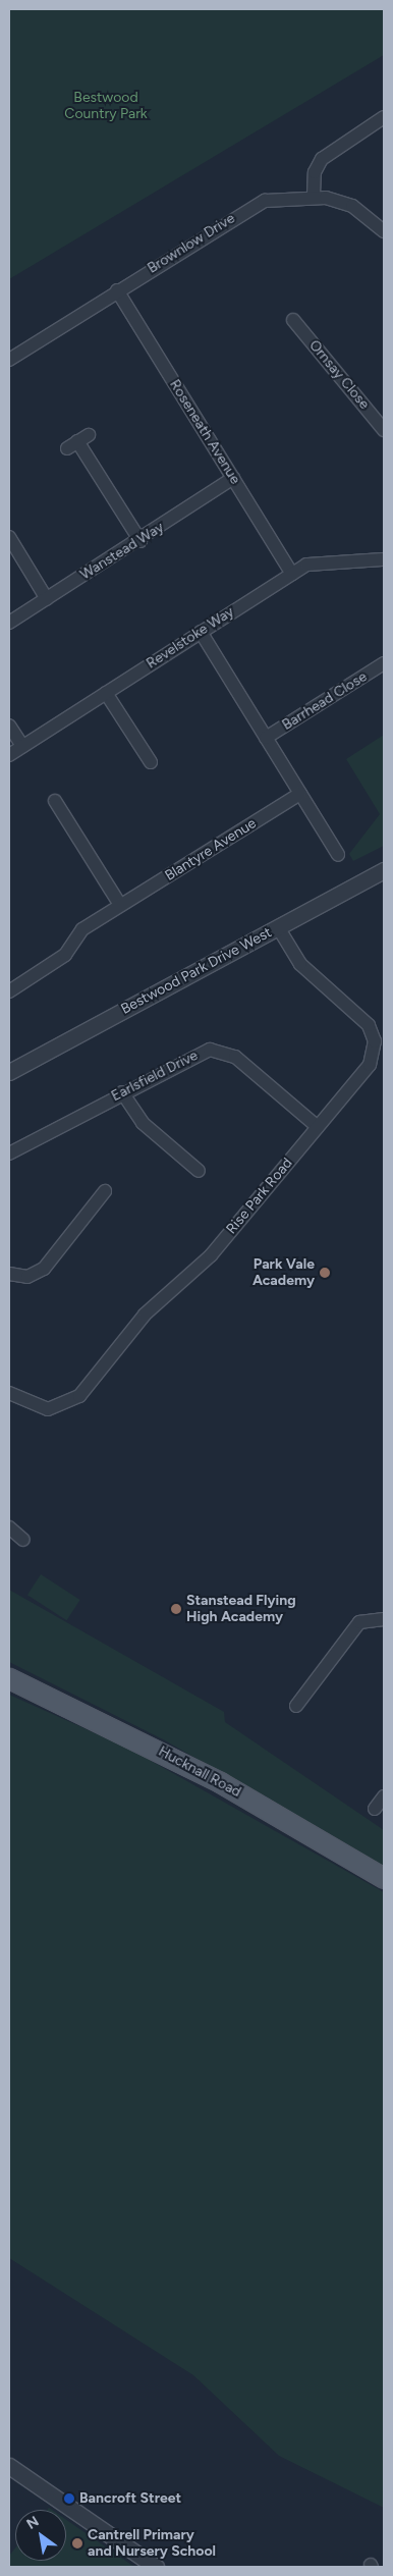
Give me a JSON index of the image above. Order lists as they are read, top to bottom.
{
  "streets": {
    "main road": ["Hucknall Road"],
    "street": [
      "Brownlow Drive",
      "Ornsay Close",
      "Roseneath Avenue",
      "Wanstead Way",
      "Revelstoke Way",
      "Barrhead Close",
      "Blantyre Avenue",
      "Bestwood Park Drive West",
      "Earlsfield Drive",
      "Rise Park Road"
    ]
  },
  "crossings": [
    ["Brownlow Drive", "Roseneath Avenue"],
    ["Roseneath Avenue", "Wanstead Way"],
    ["Roseneath Avenue", "Revelstoke Way"],
    ["Bestwood Park Drive West", "Rise Park Road"],
    ["Earlsfield Drive", "Rise Park Road"]
  ],
  "parks": ["Bestwood Country Park"],
  "places": [
    "Park Vale Academy",
    "Stanstead Flying High Academy",
    "Bancroft Street",
    "Cantrell Primary and Nursery School"
  ],
  "north": "top left"
}
